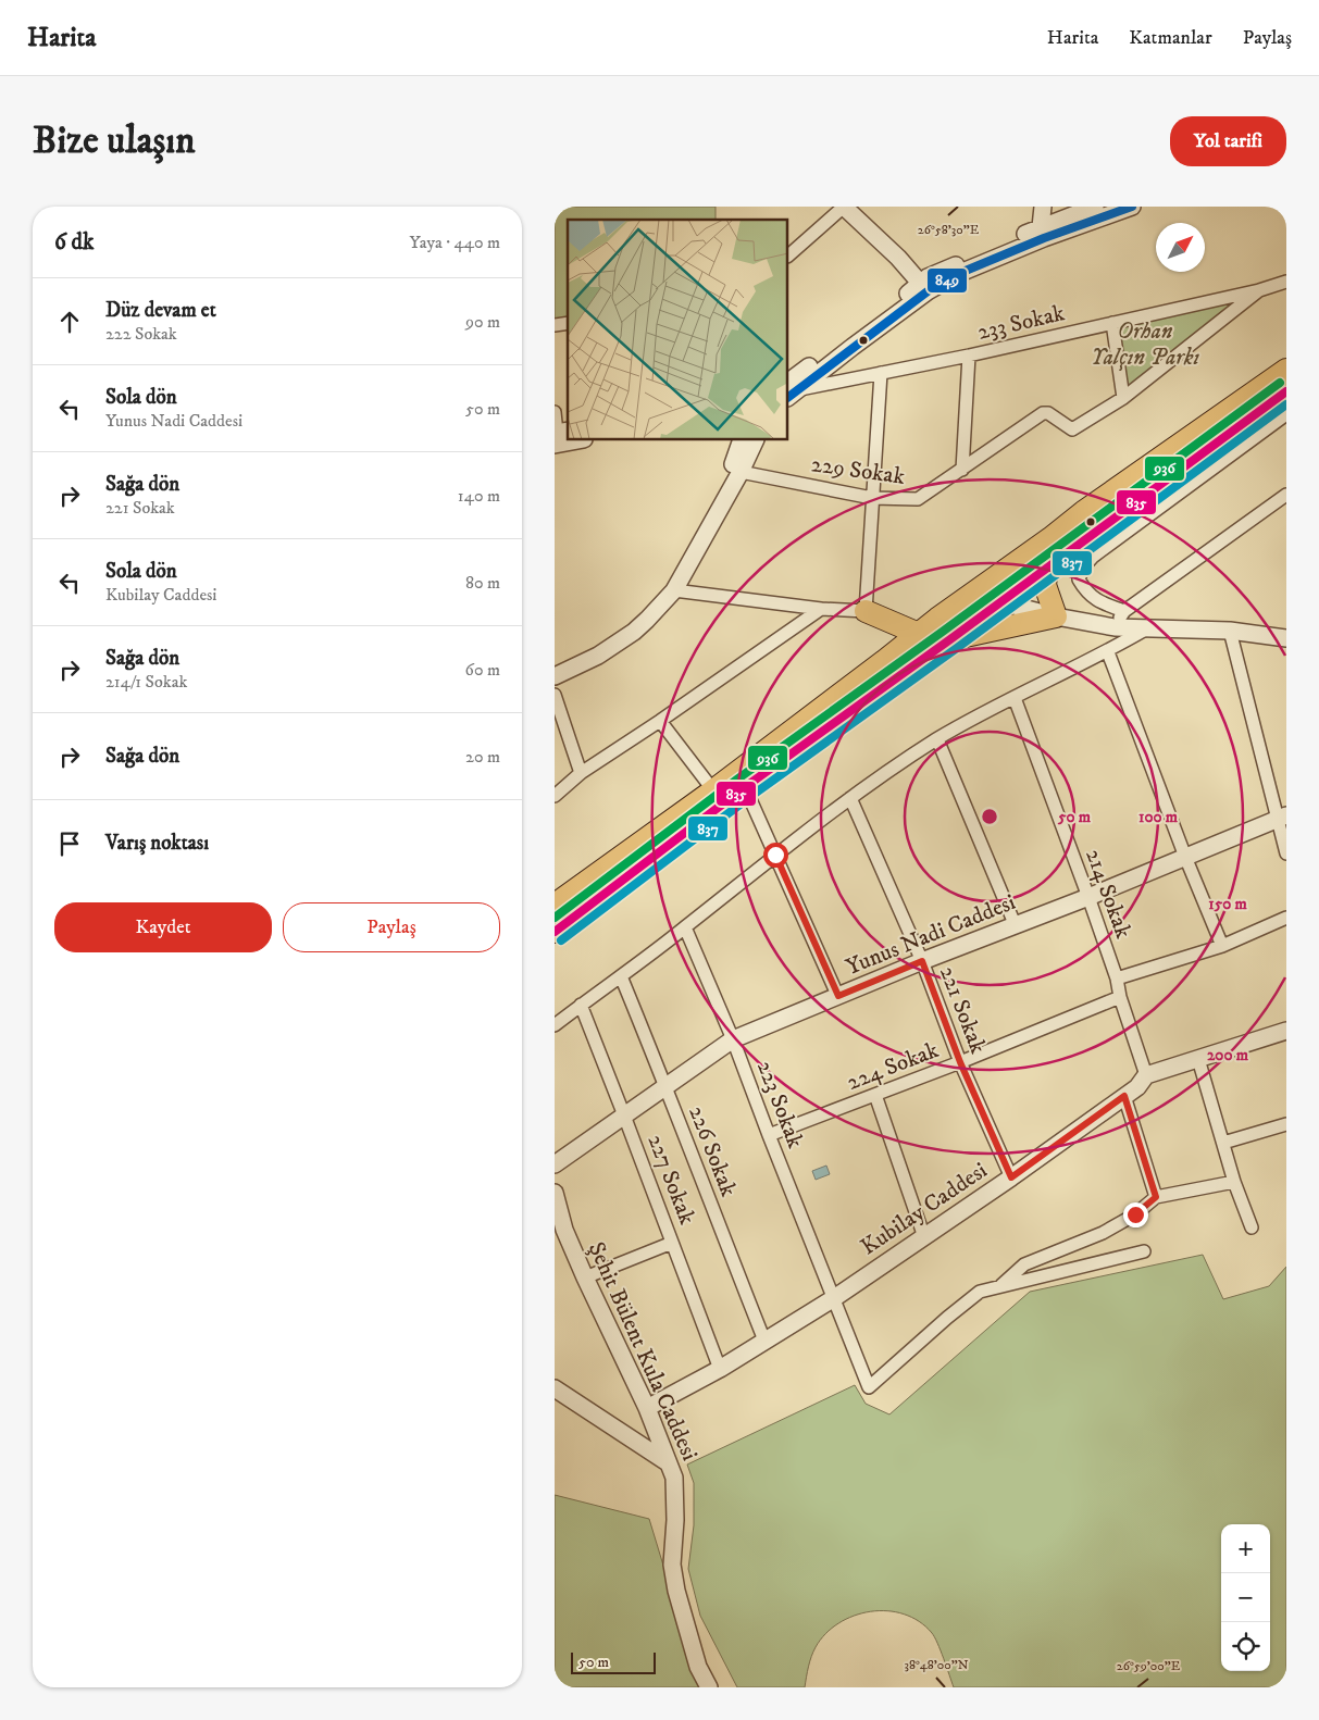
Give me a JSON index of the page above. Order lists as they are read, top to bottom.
{
  "streets": {
    "street": [
      "233 Sokak",
      "229 Sokak",
      "214 Sokak",
      "Yunus Nadi Caddesi",
      "221 Sokak",
      "224 Sokak",
      "223 Sokak",
      "226 Sokak",
      "227 Sokak",
      "Kubilay Caddesi",
      "Şehit Bülent Kula Caddesi"
    ]
  },
  "crossings": [
    ["214 Sokak", "Yunus Nadi Caddesi"],
    ["214 Sokak", "224 Sokak"],
    ["214 Sokak", "Kubilay Caddesi"],
    ["Yunus Nadi Caddesi", "221 Sokak"],
    ["Yunus Nadi Caddesi", "223 Sokak"],
    ["Yunus Nadi Caddesi", "226 Sokak"],
    ["Yunus Nadi Caddesi", "227 Sokak"],
    ["221 Sokak", "224 Sokak"],
    ["221 Sokak", "Kubilay Caddesi"],
    ["224 Sokak", "223 Sokak"],
    ["223 Sokak", "Kubilay Caddesi"],
    ["226 Sokak", "Kubilay Caddesi"],
    ["227 Sokak", "Kubilay Caddesi"],
    ["Kubilay Caddesi", "Şehit Bülent Kula Caddesi"]
  ],
  "parks": ["Orhan Yalçın Parkı"],
  "lines": [
    "transit line 849",
    "transit line 936",
    "transit line 835",
    "transit line 837"
  ],
  "scale_bar": "50 m",
  "north": "top right",
  "page": {
    "header": "Harita",
    "nav": ["Harita", "Katmanlar", "Paylaş"],
    "buttons": [
      "Yol tarifi",
      ["Kaydet", "Paylaş"]
    ],
    "title": "Bize ulaşın",
    "heading": ["6 dk", "Yaya · 440 m"],
    "list": [
      ["Düz devam et", "222 Sokak", "90 m"],
      ["Sola dön", "Yunus Nadi Caddesi", "50 m"],
      ["Sağa dön", "221 Sokak", "140 m"],
      ["Sola dön", "Kubilay Caddesi", "80 m"],
      ["Sağa dön", "214/1 Sokak", "60 m"],
      ["Sağa dön", "20 m"],
      "Varış noktası"
    ],
    "map_buttons": ["+", "−"],
    "scale": "50 m"
  },
  "coordinates": ["26°58'30\"E", "38°48'00\"N", "26°59'00\"E"],
  "rings": [
    "50 m",
    "100 m",
    "150 m",
    "200 m"
  ]
}
